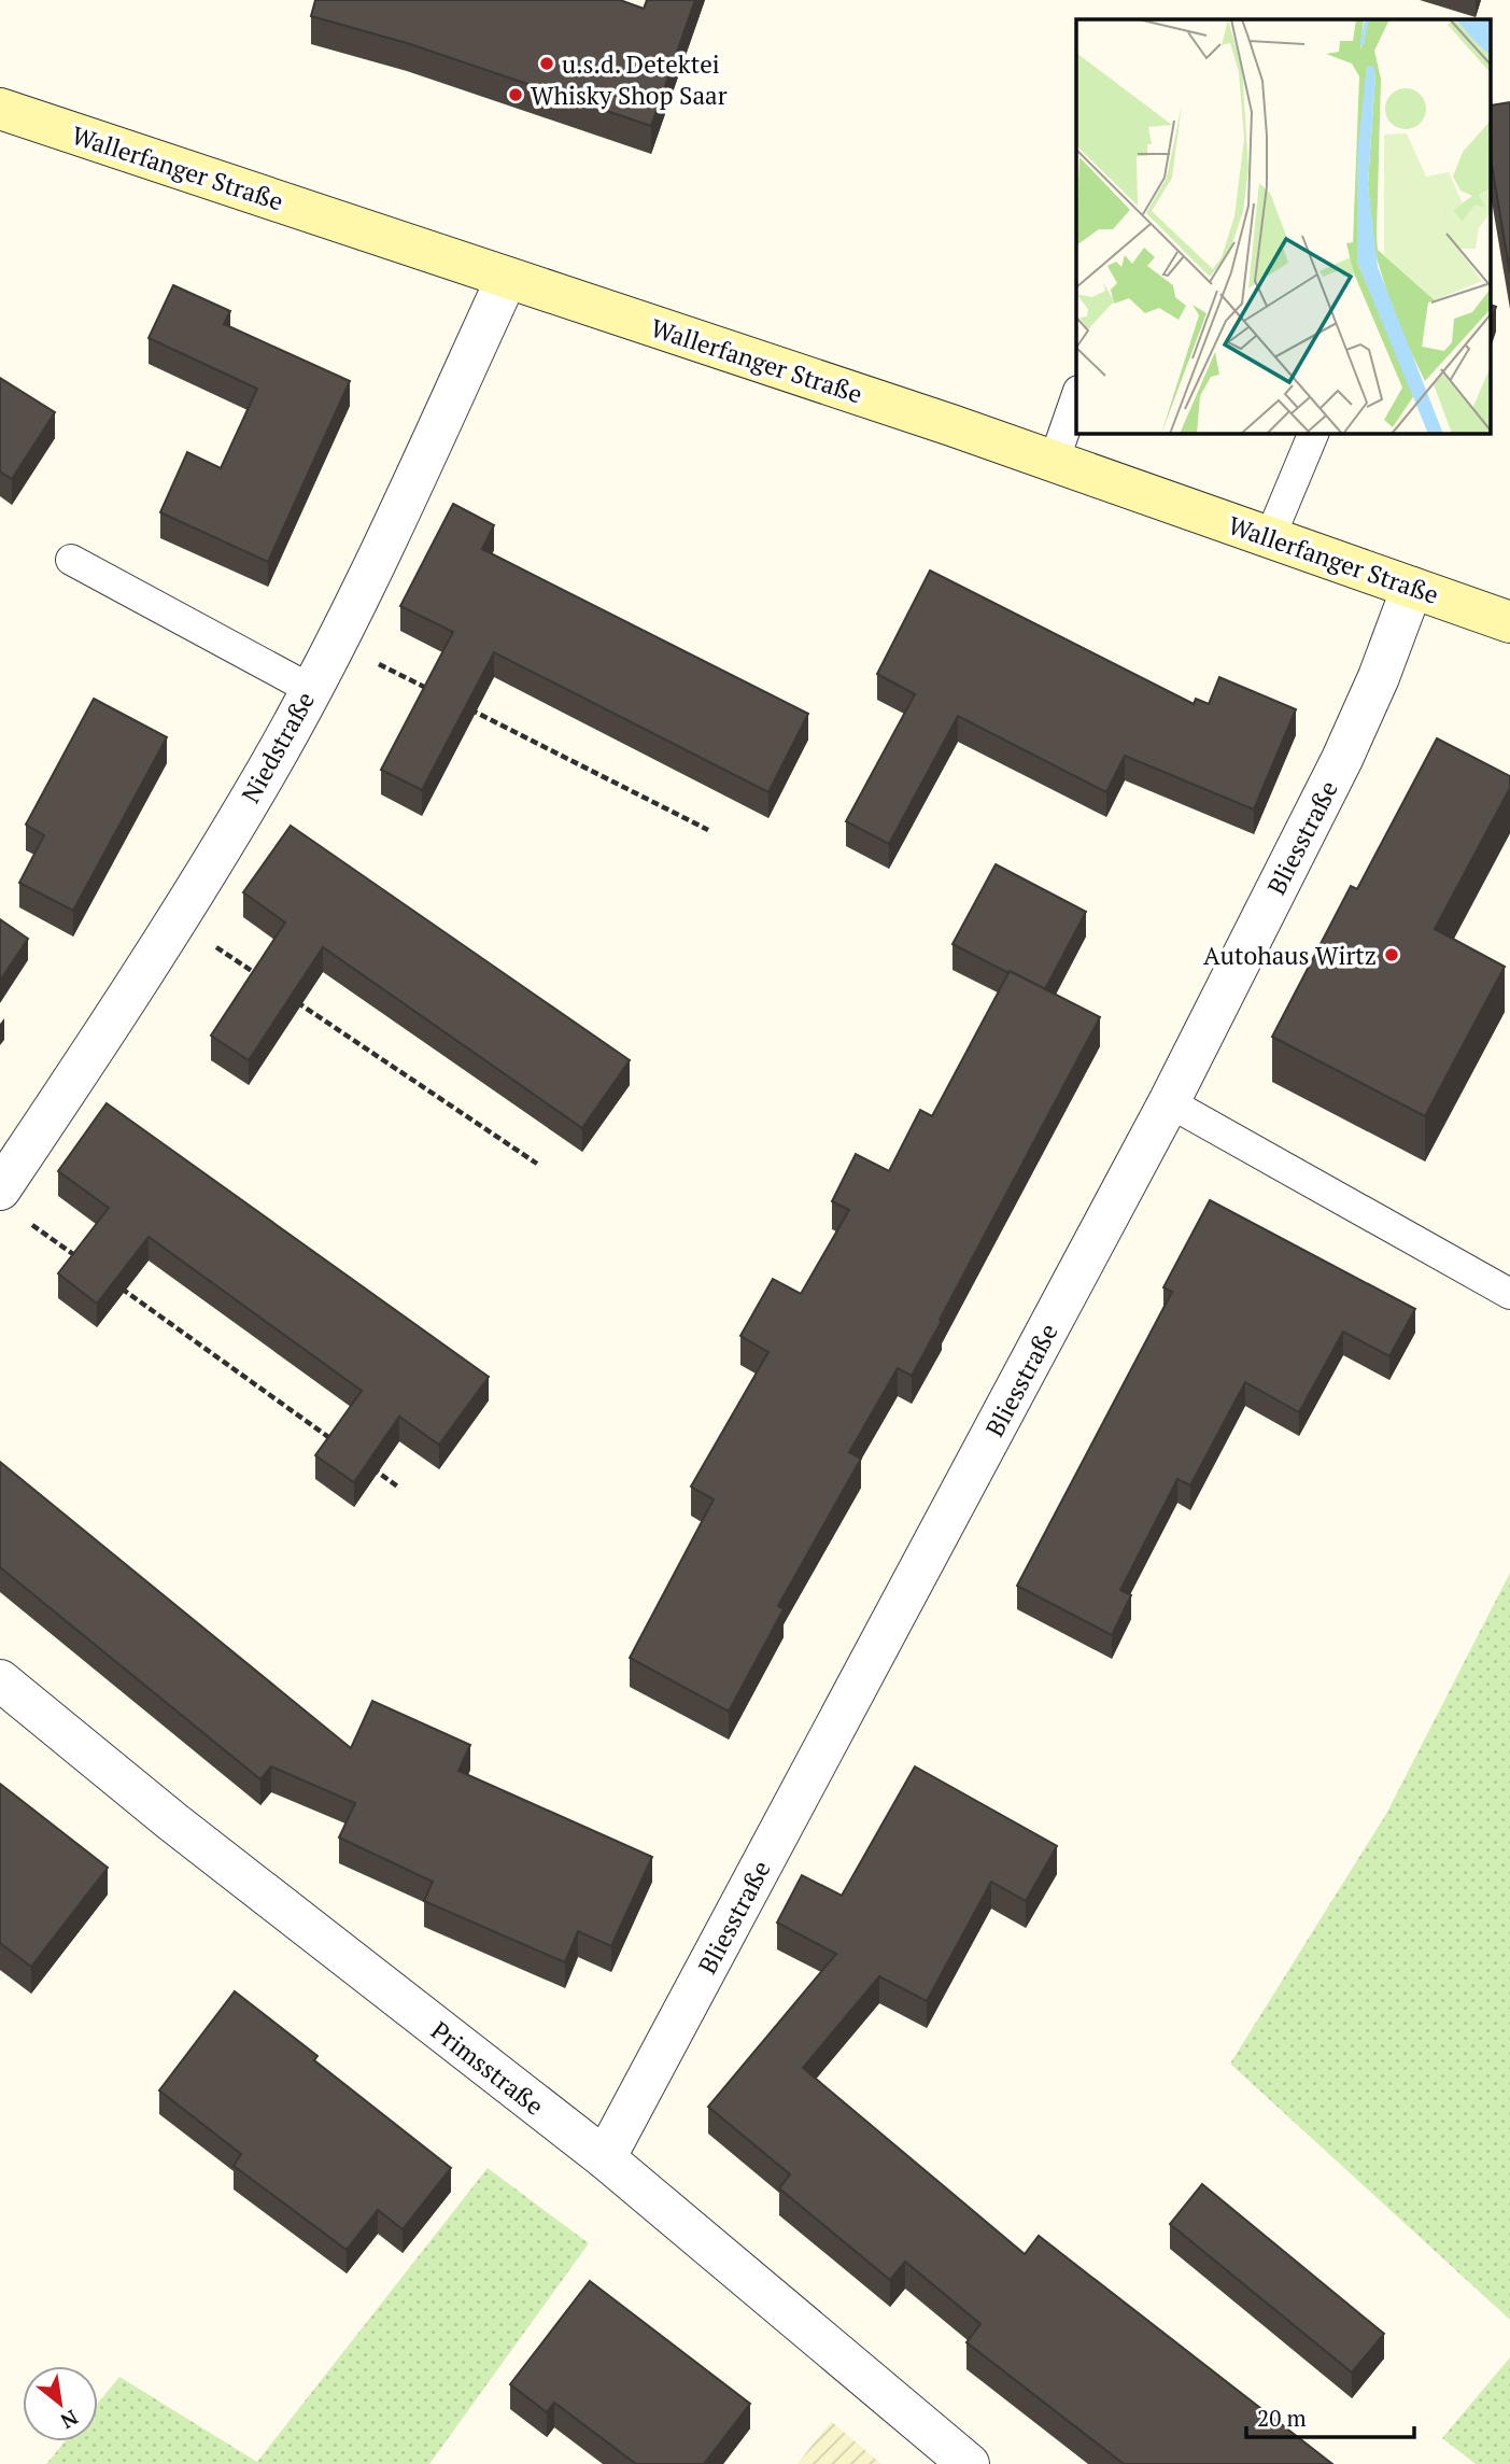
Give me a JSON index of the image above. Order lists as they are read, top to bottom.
{
  "streets": {
    "main road": ["Wallerfanger Straße"],
    "street": ["Niedstraße", "Bliesstraße", "Primsstraße"]
  },
  "crossings": [
    ["Wallerfanger Straße", "Niedstraße"],
    ["Wallerfanger Straße", "Bliesstraße"],
    ["Bliesstraße", "Primsstraße"]
  ],
  "places": ["u.s.d. Detektei", "Whisky Shop Saar", "Autohaus Wirtz"],
  "scale_bar": "20 m",
  "north": "bottom right"
}
